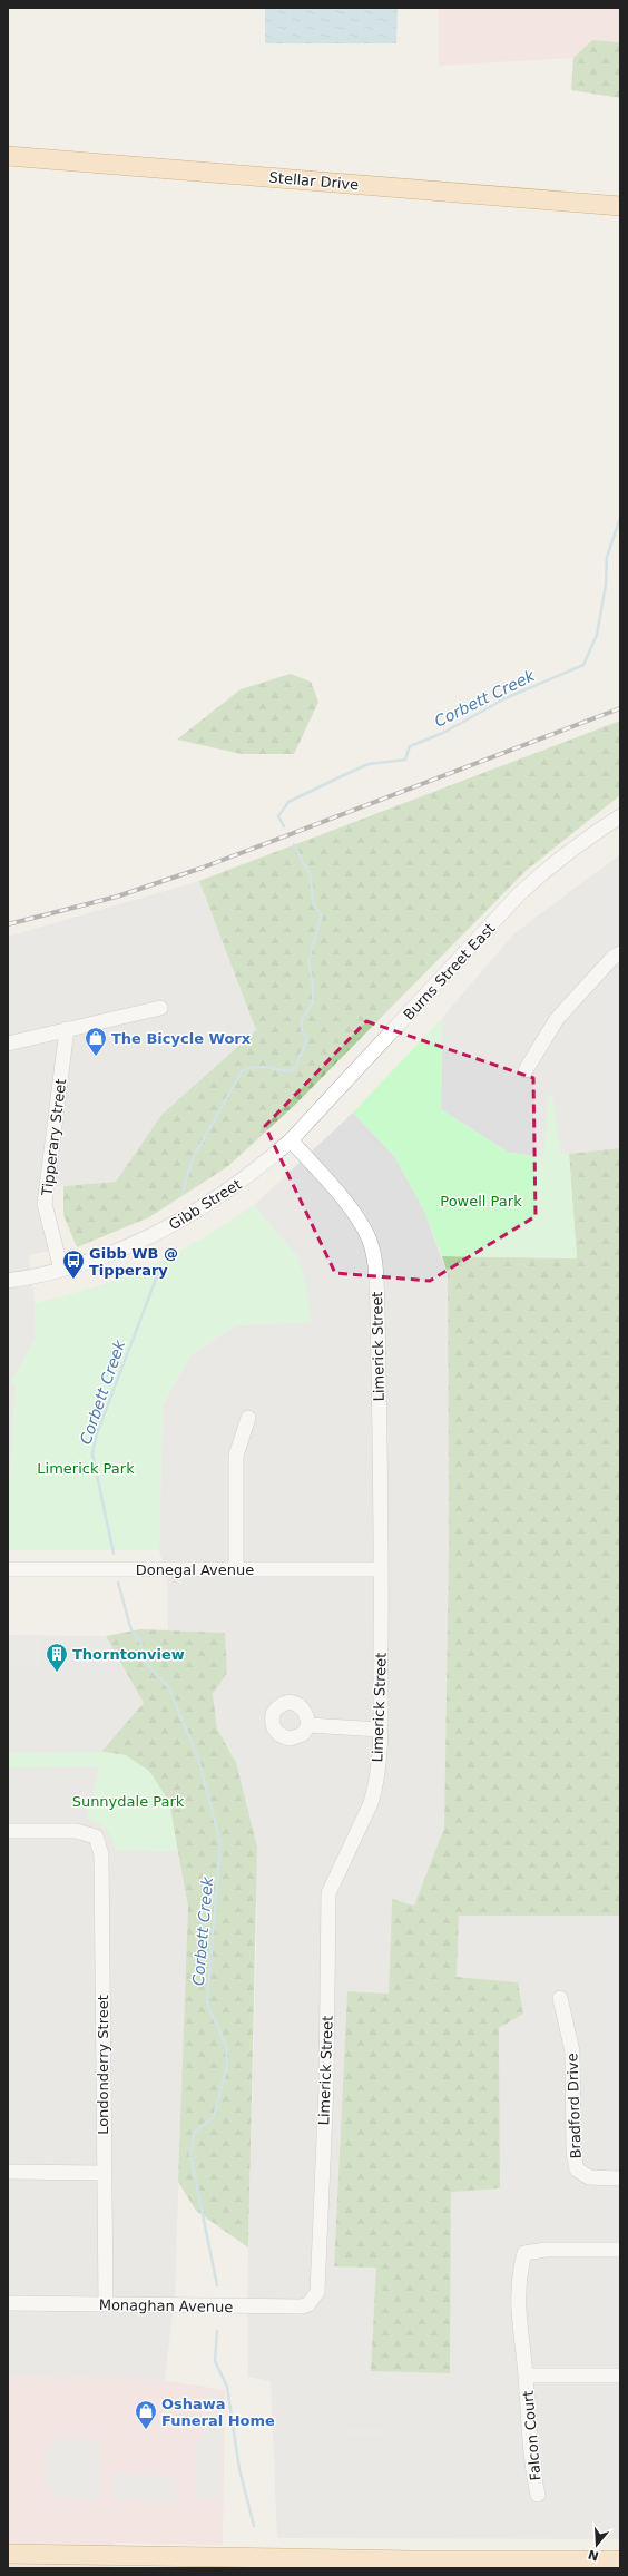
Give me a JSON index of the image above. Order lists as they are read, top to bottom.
{
  "streets": {
    "main road": ["Stellar Drive"],
    "street": [
      "Burns Street East",
      "Tipperary Street",
      "Gibb Street",
      "Limerick Street",
      "Donegal Avenue",
      "Londonderry Street",
      "Bradford Drive",
      "Monaghan Avenue",
      "Falcon Court"
    ]
  },
  "crossings": [
    ["Burns Street East", "Gibb Street"],
    ["Burns Street East", "Limerick Street"],
    ["Tipperary Street", "Gibb Street"],
    ["Gibb Street", "Limerick Street"],
    ["Limerick Street", "Donegal Avenue"],
    ["Limerick Street", "Monaghan Avenue"],
    ["Londonderry Street", "Monaghan Avenue"]
  ],
  "water": ["Corbett Creek"],
  "parks": ["Powell Park", "Limerick Park", "Sunnydale Park"],
  "places": {
    "shop": ["The Bicycle Worx", "Oshawa Funeral Home"],
    "bus stop": ["Gibb WB @ Tipperary"],
    "building": ["Thorntonview"]
  },
  "north": "bottom"
}
